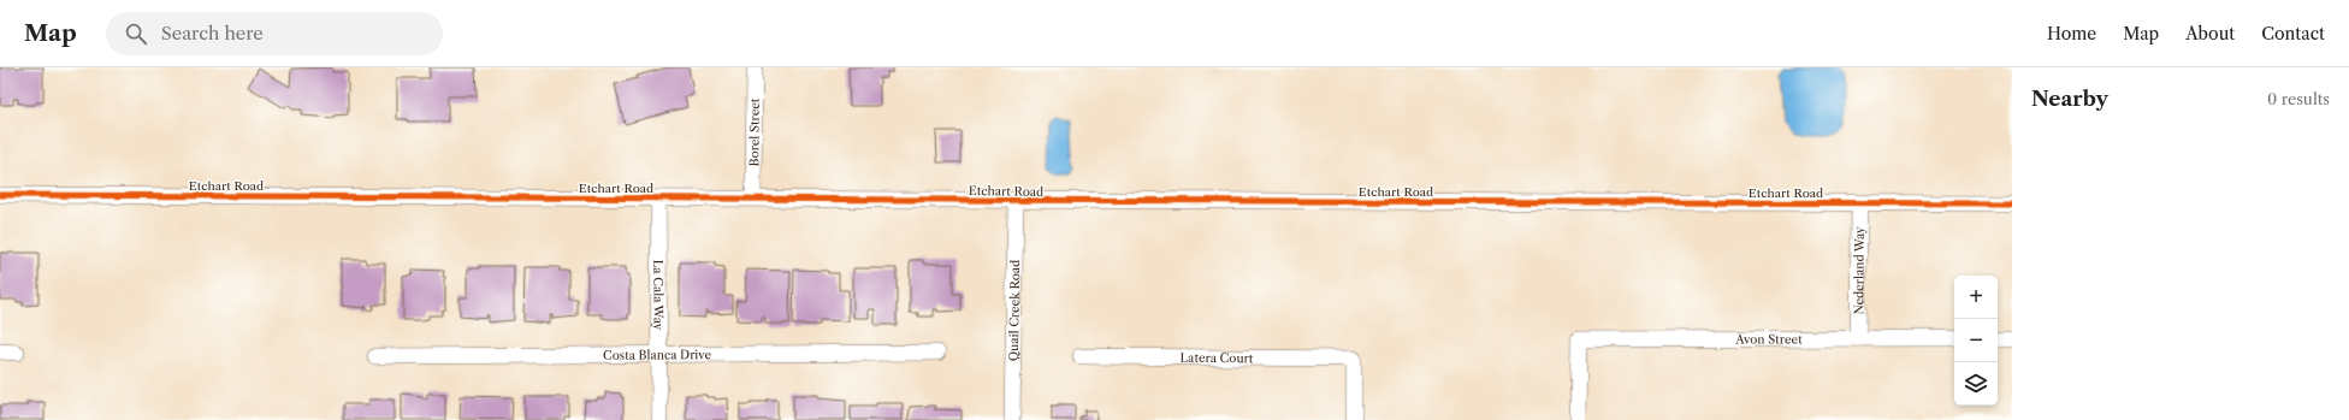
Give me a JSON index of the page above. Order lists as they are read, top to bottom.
{
  "streets": {
    "street": [
      "Borel Street",
      "Etchart Road",
      "Nederland Way",
      "La Cala Way",
      "Quail Creek Road",
      "Avon Street",
      "Costa Blanca Drive",
      "Latera Court"
    ]
  },
  "crossings": [
    ["Borel Street", "Etchart Road"],
    ["Etchart Road", "Nederland Way"],
    ["Etchart Road", "La Cala Way"],
    ["Etchart Road", "Quail Creek Road"],
    ["Nederland Way", "Avon Street"],
    ["La Cala Way", "Costa Blanca Drive"]
  ],
  "page": {
    "header": "Map",
    "search": "Search here",
    "nav": [
      "Home",
      "Map",
      "About",
      "Contact"
    ],
    "heading": ["Nearby", "0 results"],
    "map_buttons": ["+", "−"]
  }
}
